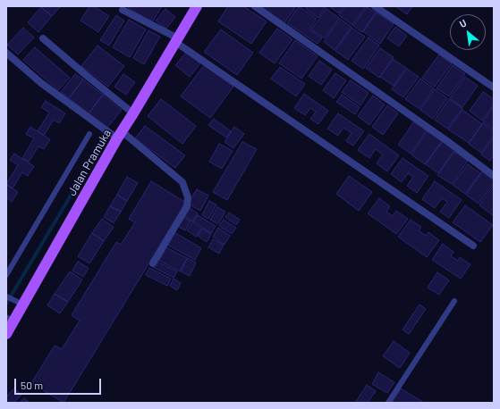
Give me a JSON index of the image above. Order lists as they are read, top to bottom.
{
  "streets": {
    "main road": ["Jalan Pramuka"]
  },
  "scale_bar": "50 m",
  "north": "top left"
}
